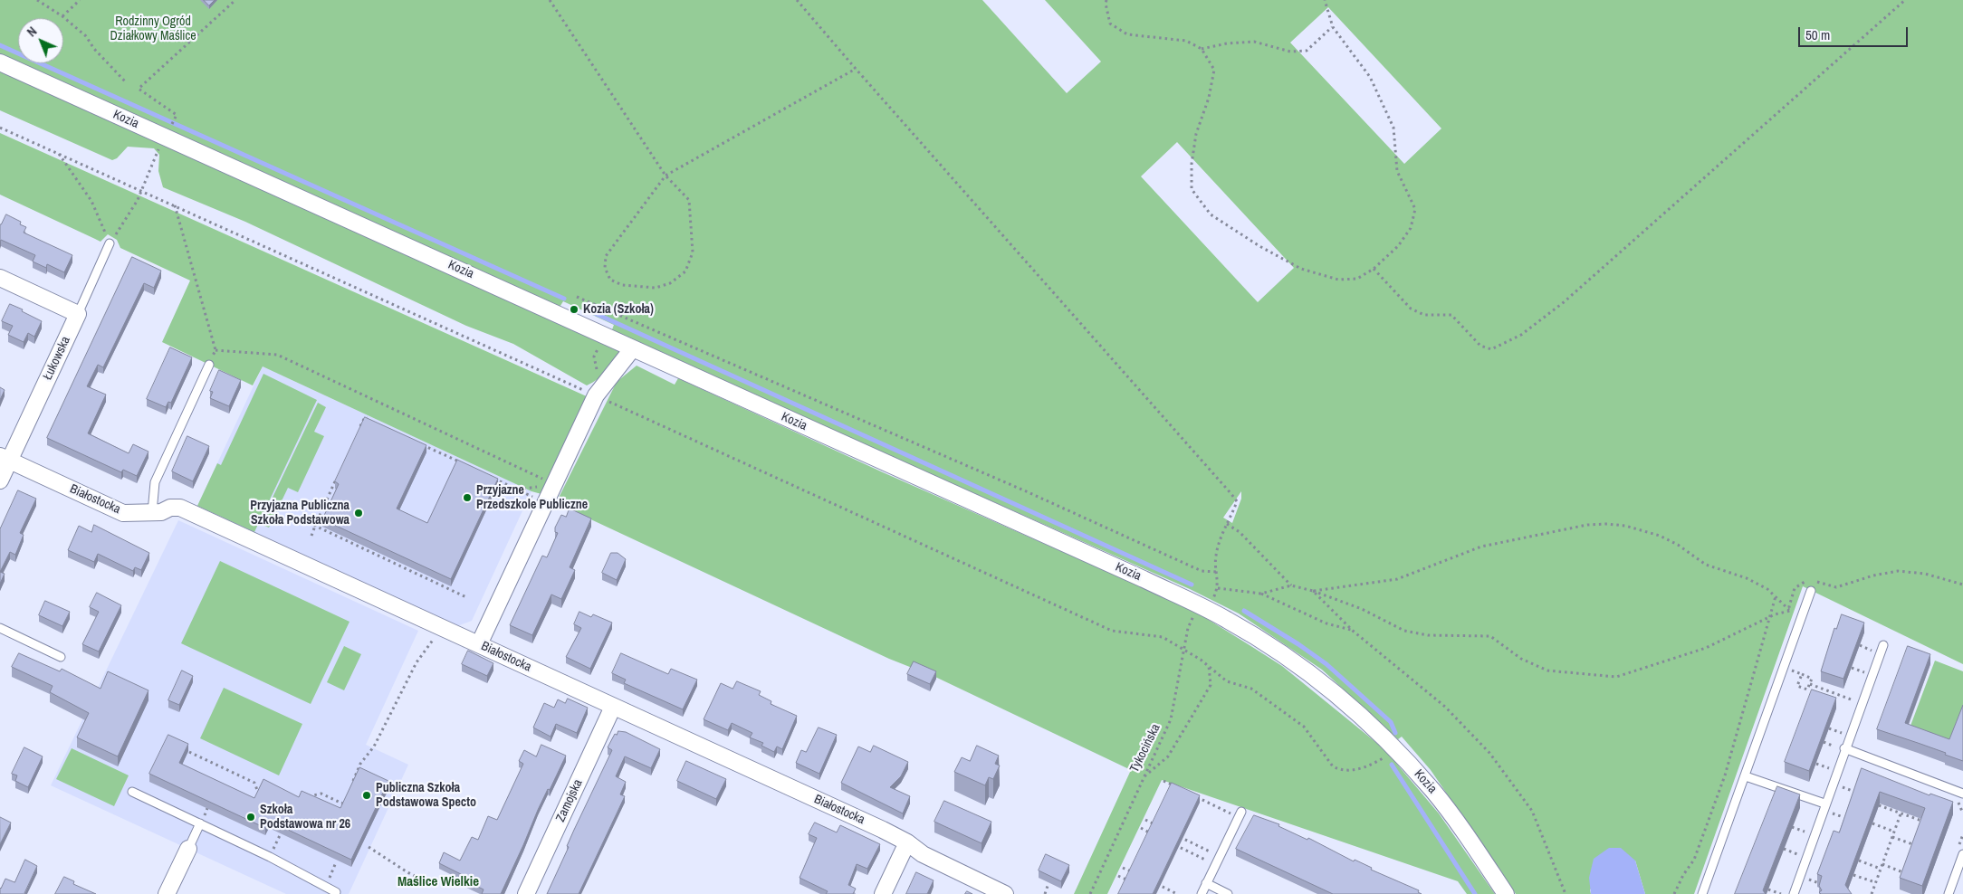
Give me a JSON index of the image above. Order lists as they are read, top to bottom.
{
  "streets": {
    "street": [
      "Kozia",
      "Łukowska",
      "Białostocka",
      "Zamojska"
    ],
    "path": ["Tykocińska"]
  },
  "crossings": [
    ["Kozia", "Tykocińska"],
    ["Łukowska", "Białostocka"],
    ["Białostocka", "Zamojska"]
  ],
  "districts": ["Maślice Wielkie"],
  "parks": ["Rodzinny Ogród Działkowy Maślice"],
  "places": [
    "Kozia (Szkoła)",
    "Przyjazne Przedszkole Publiczne",
    "Przyjazna Publiczna Szkoła Podstawowa",
    "Publiczna Szkoła Podstawowa Specto",
    "Szkoła Podstawowa nr 26"
  ],
  "scale_bar": "50 m",
  "north": "top left"
}
